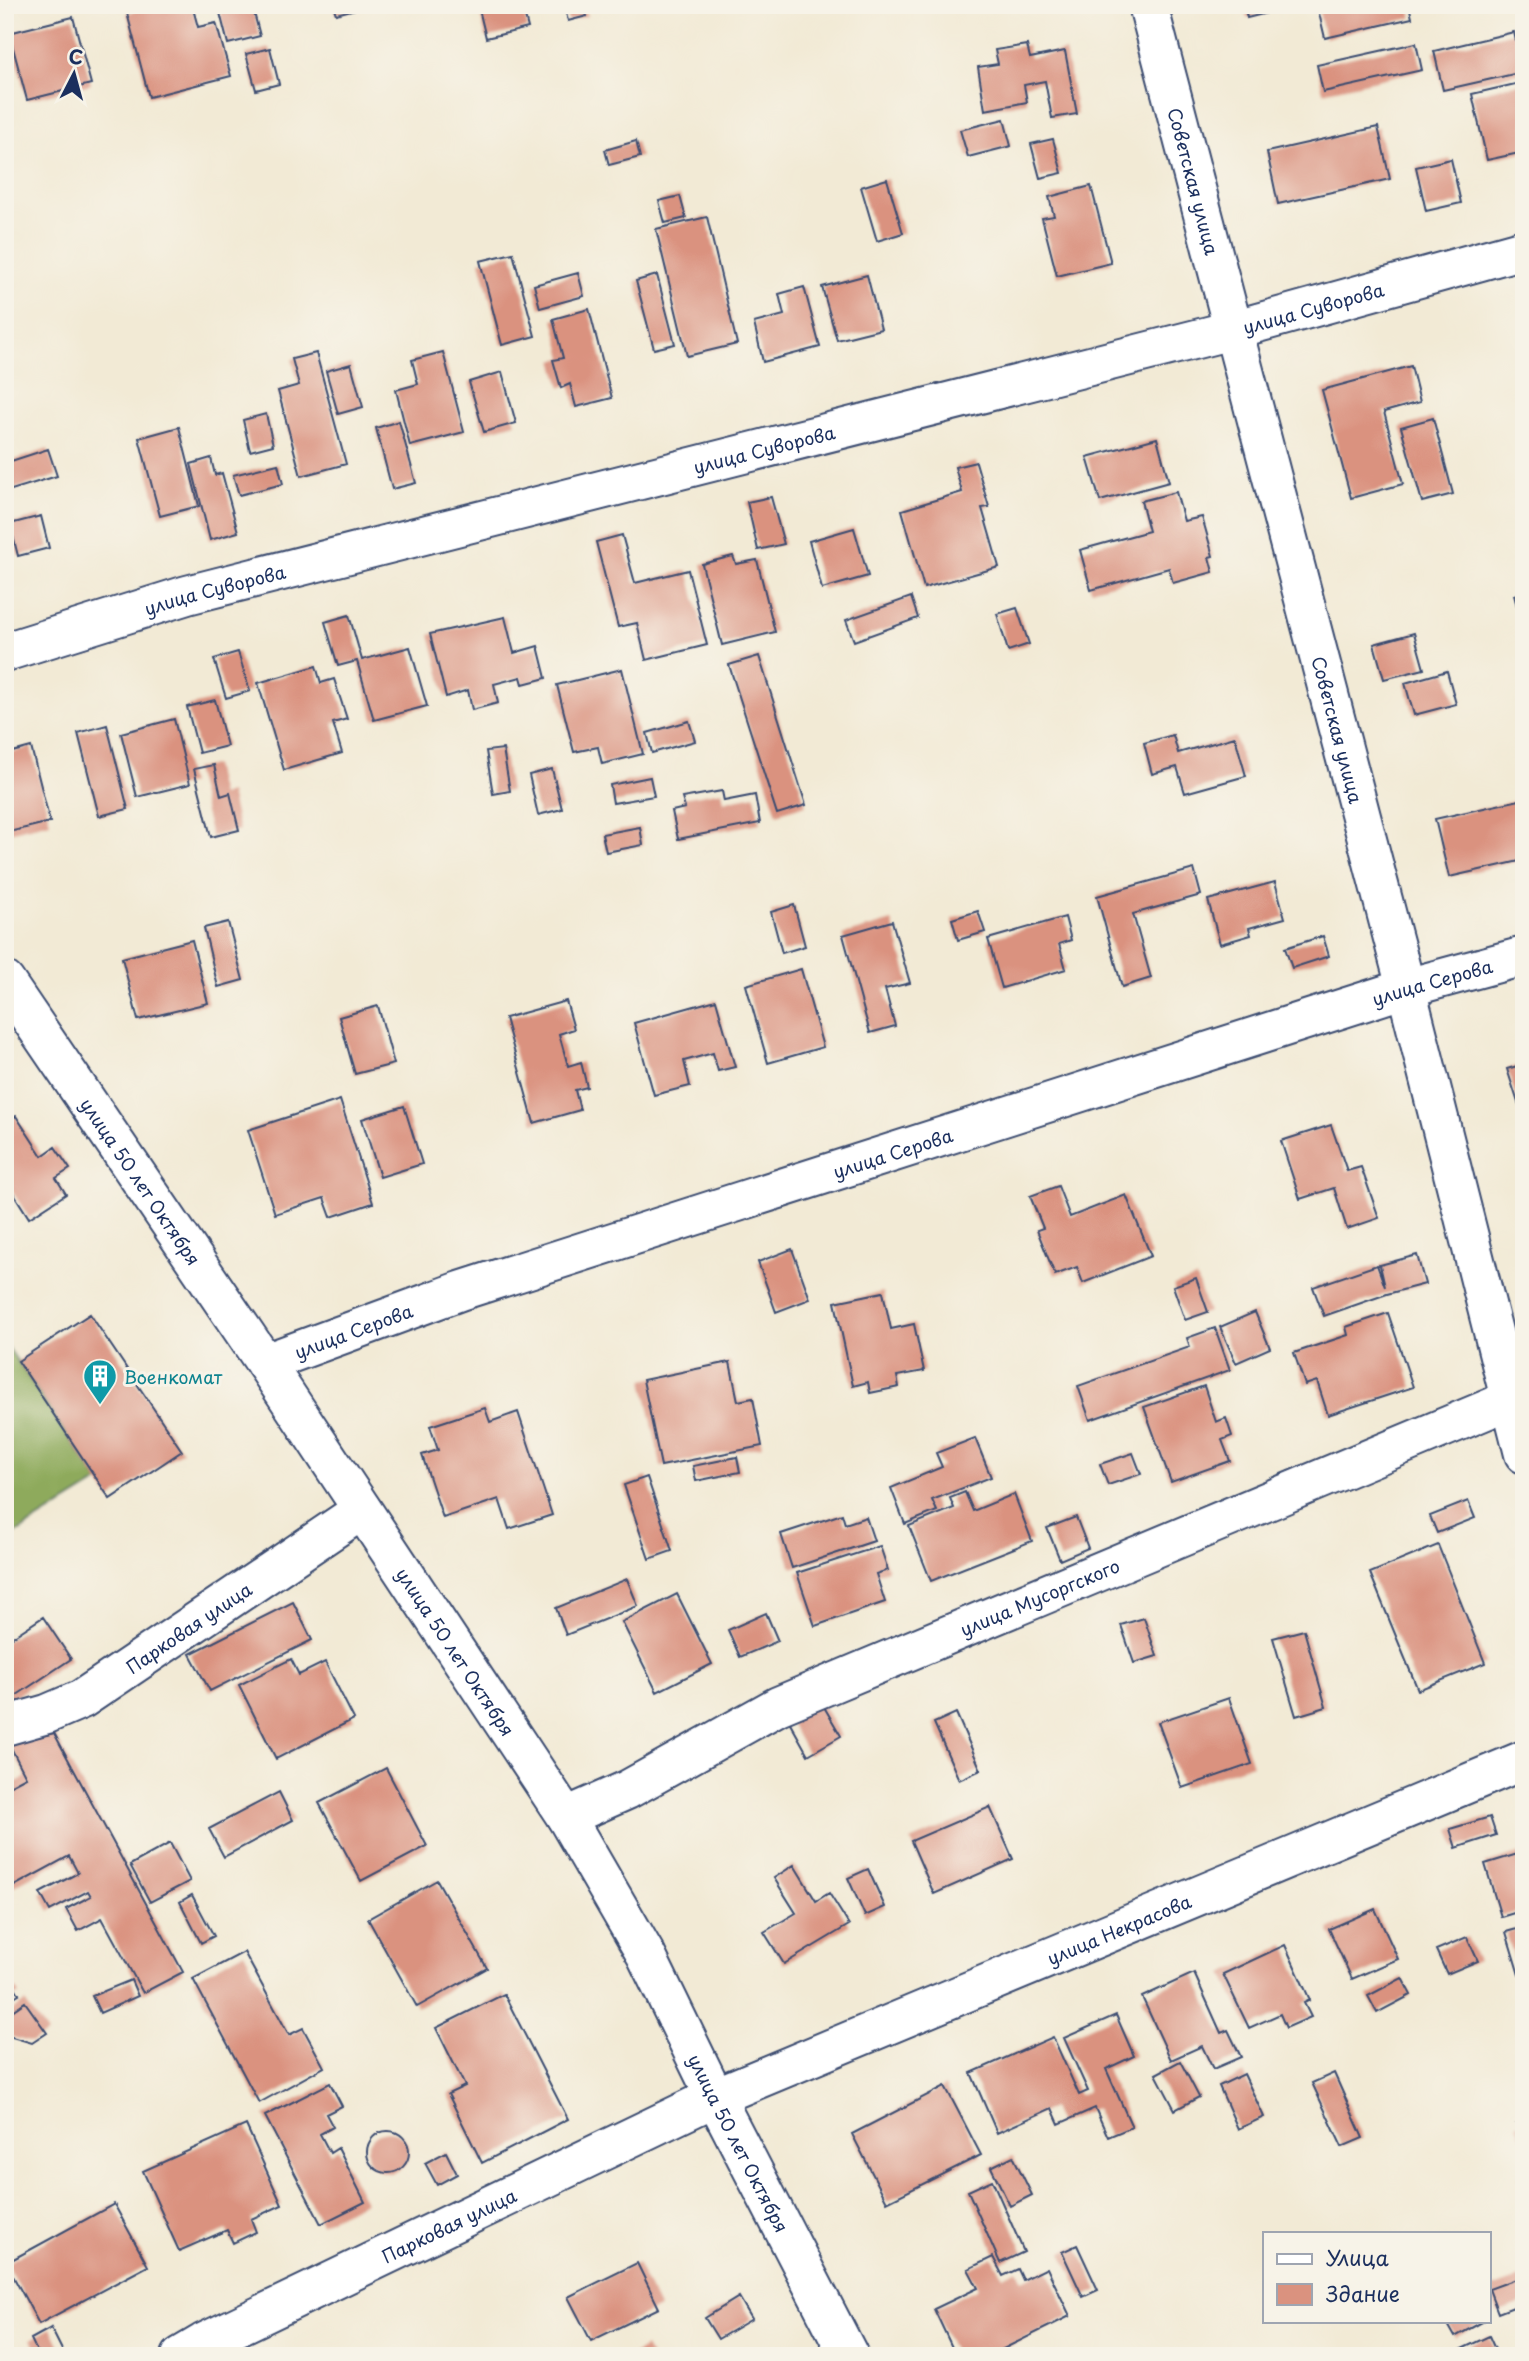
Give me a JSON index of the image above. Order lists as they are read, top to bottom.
{
  "streets": {
    "street": [
      "Советская улица",
      "улица Суворова",
      "улица Серова",
      "улица 50 лет Октября",
      "улица Мусоргского",
      "Парковая улица",
      "улица Некрасова"
    ]
  },
  "crossings": [
    ["Советская улица", "улица Суворова"],
    ["Советская улица", "улица Серова"],
    ["Советская улица", "улица Мусоргского"],
    ["улица Серова", "улица 50 лет Октября"],
    ["улица 50 лет Октября", "улица Мусоргского"],
    ["улица 50 лет Октября", "Парковая улица"],
    ["улица 50 лет Октября", "улица Некрасова"],
    ["Парковая улица", "улица Некрасова"]
  ],
  "places": {
    "building": ["Военкомат"]
  },
  "legend": ["Улица", "Здание"],
  "north": "top"
}
